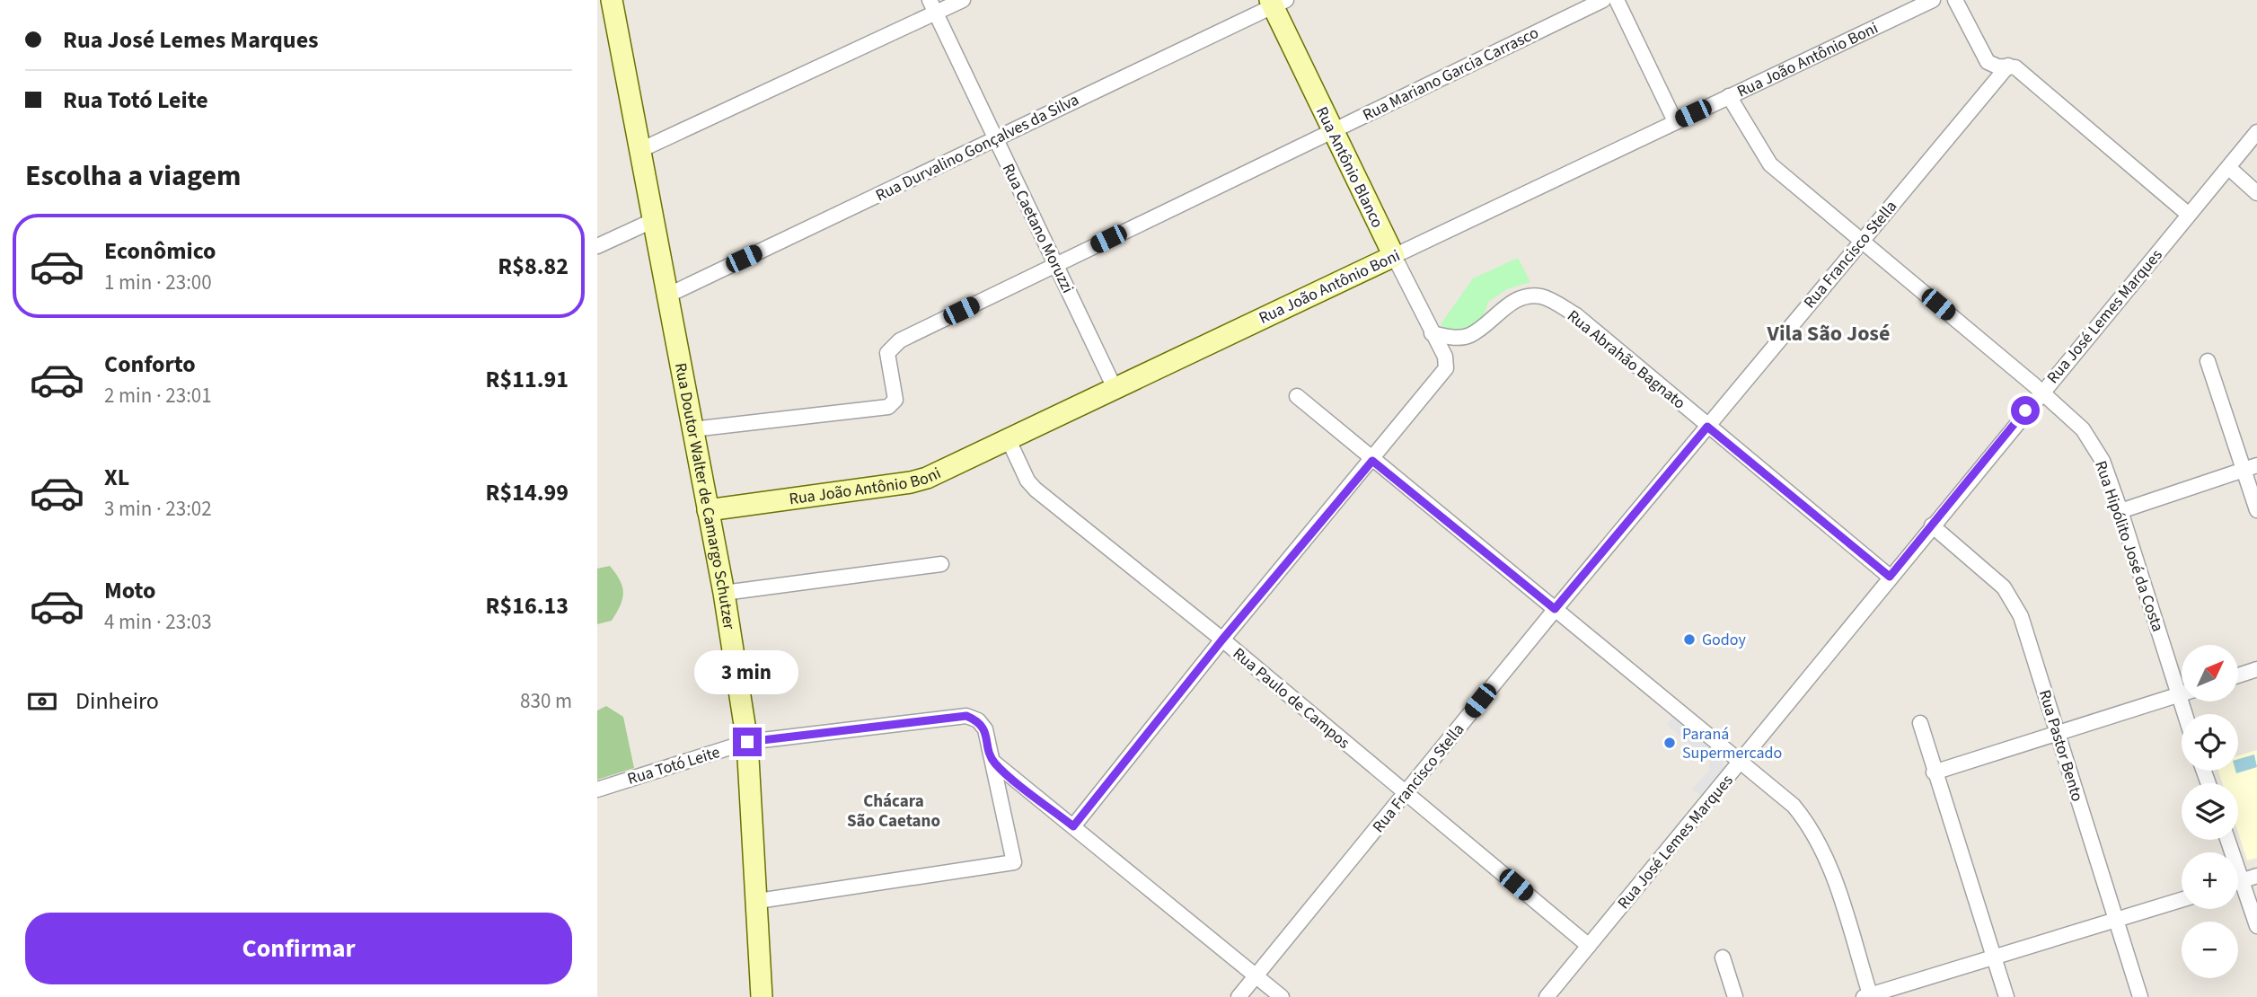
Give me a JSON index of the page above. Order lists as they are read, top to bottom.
{
  "streets": {
    "street": [
      "Rua João Antônio Boni",
      "Rua Mariano Garcia Carrasco",
      "Rua Durvalino Gonçalves da Silva",
      "Rua Antônio Blanco",
      "Rua Caetano Moruzzi",
      "Rua Francisco Stella",
      "Rua José Lemes Marques",
      "Rua Abrahão Bagnato",
      "Rua Doutor Walter de Camargo Schutzer",
      "Rua Hipólito José da Costa",
      "Rua Paulo de Campos",
      "Rua Pastor Bento",
      "Rua Totó Leite"
    ]
  },
  "crossings": [
    ["Rua João Antônio Boni", "Rua Antônio Blanco"],
    ["Rua João Antônio Boni", "Rua Caetano Moruzzi"],
    ["Rua João Antônio Boni", "Rua Doutor Walter de Camargo Schutzer"],
    ["Rua João Antônio Boni", "Rua Hipólito José da Costa"],
    ["Rua João Antônio Boni", "Rua Paulo de Campos"],
    ["Rua Mariano Garcia Carrasco", "Rua Antônio Blanco"],
    ["Rua Mariano Garcia Carrasco", "Rua Caetano Moruzzi"],
    ["Rua Mariano Garcia Carrasco", "Rua Doutor Walter de Camargo Schutzer"],
    ["Rua Durvalino Gonçalves da Silva", "Rua Antônio Blanco"],
    ["Rua Durvalino Gonçalves da Silva", "Rua Caetano Moruzzi"],
    ["Rua Durvalino Gonçalves da Silva", "Rua Doutor Walter de Camargo Schutzer"],
    ["Rua Antônio Blanco", "Rua Abrahão Bagnato"],
    ["Rua Francisco Stella", "Rua Abrahão Bagnato"],
    ["Rua Francisco Stella", "Rua Hipólito José da Costa"],
    ["Rua Francisco Stella", "Rua Paulo de Campos"],
    ["Rua José Lemes Marques", "Rua Abrahão Bagnato"],
    ["Rua José Lemes Marques", "Rua Hipólito José da Costa"],
    ["Rua José Lemes Marques", "Rua Paulo de Campos"],
    ["Rua José Lemes Marques", "Rua Pastor Bento"],
    ["Rua Doutor Walter de Camargo Schutzer", "Rua Totó Leite"]
  ],
  "districts": ["Vila São José", "Chácara São Caetano"],
  "places": ["Godoy", "Paraná Supermercado"],
  "north": "top right",
  "page": {
    "banner": ["Rua José Lemes Marques", "Rua Totó Leite"],
    "heading": "Escolha a viagem",
    "list": [
      {
        "name": "Econômico",
        "note": "1 min · 23:00",
        "value": "R$8.82"
      },
      {
        "name": "Conforto",
        "note": "2 min · 23:01",
        "value": "R$11.91"
      },
      {
        "name": "XL",
        "note": "3 min · 23:02",
        "value": "R$14.99"
      },
      {
        "name": "Moto",
        "note": "4 min · 23:03",
        "value": "R$16.13"
      }
    ],
    "map_buttons": ["+", "−"],
    "bubble": "3 min",
    "pay": ["Dinheiro", "830 m"],
    "buttons": "Confirmar"
  }
}
